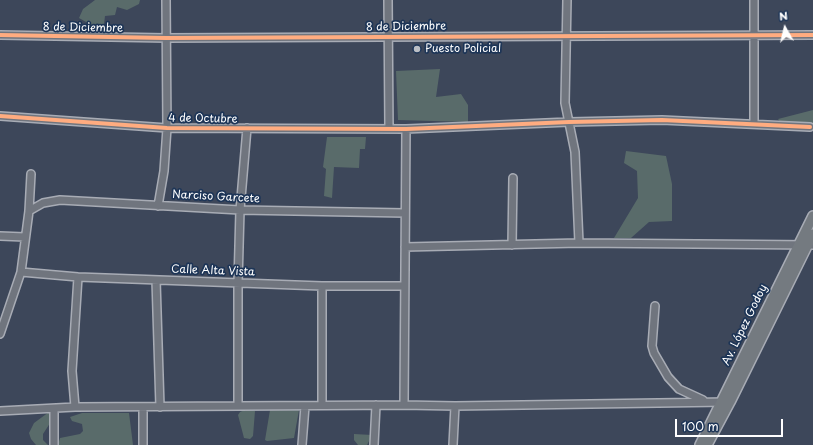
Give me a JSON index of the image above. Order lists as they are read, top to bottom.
{
  "streets": {
    "main road": ["Av. López Godoy"],
    "street": [
      "8 de Diciembre",
      "4 de Octubre",
      "Narciso Garcete",
      "Calle Alta Vista"
    ]
  },
  "places": ["Puesto Policial"],
  "scale_bar": "100 m",
  "north": "top"
}
